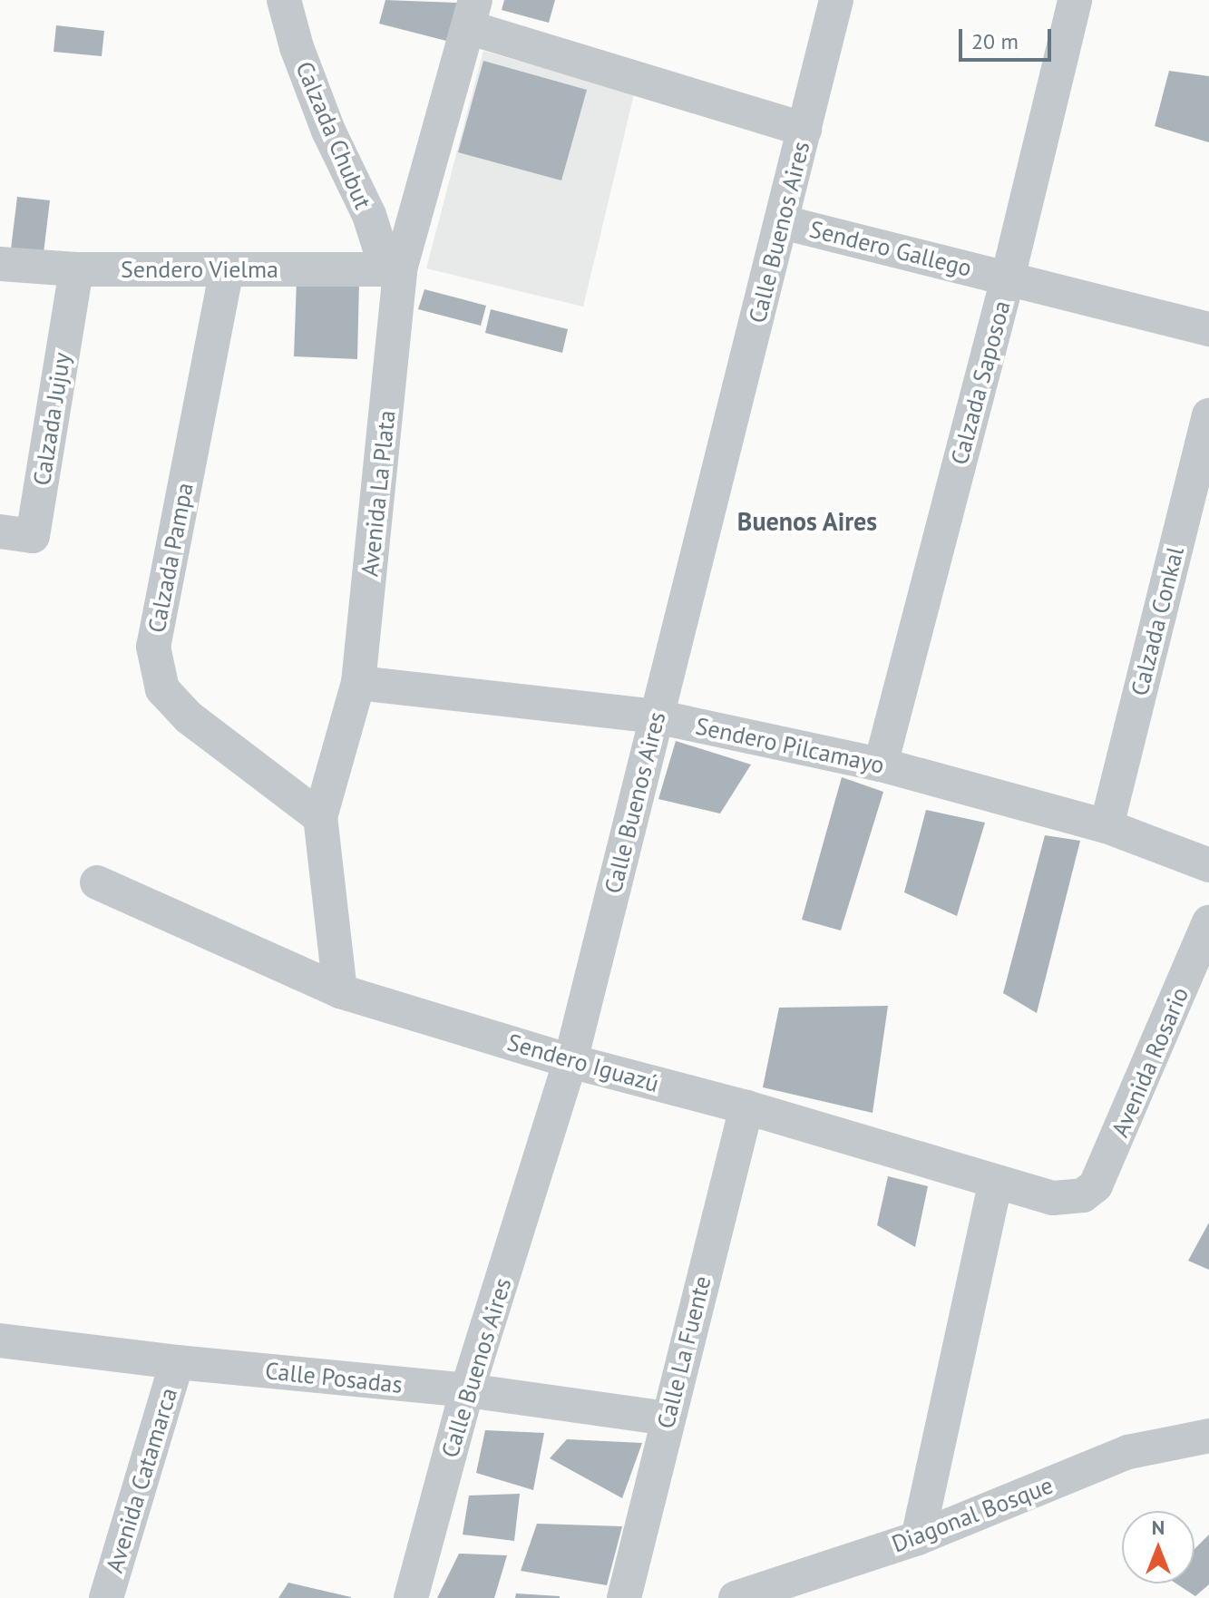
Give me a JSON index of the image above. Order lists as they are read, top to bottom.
{
  "streets": {
    "street": [
      "Calzada Chubut",
      "Calle Buenos Aires",
      "Sendero Gallego",
      "Sendero Vielma",
      "Calzada Saposoa",
      "Calzada Jujuy",
      "Avenida La Plata",
      "Calzada Pampa",
      "Calzada Conkal",
      "Sendero Pilcamayo",
      "Avenida Rosario",
      "Sendero Iguazú",
      "Calle La Fuente",
      "Calle Posadas",
      "Avenida Catamarca",
      "Diagonal Bosque"
    ]
  },
  "crossings": [
    ["Calzada Chubut", "Sendero Vielma"],
    ["Calzada Chubut", "Avenida La Plata"],
    ["Calle Buenos Aires", "Sendero Gallego"],
    ["Calle Buenos Aires", "Sendero Pilcamayo"],
    ["Calle Buenos Aires", "Sendero Iguazú"],
    ["Calle Buenos Aires", "Calle Posadas"],
    ["Sendero Gallego", "Calzada Saposoa"],
    ["Sendero Vielma", "Calzada Jujuy"],
    ["Sendero Vielma", "Avenida La Plata"],
    ["Sendero Vielma", "Calzada Pampa"],
    ["Calzada Saposoa", "Sendero Pilcamayo"],
    ["Avenida La Plata", "Calzada Pampa"],
    ["Avenida La Plata", "Sendero Pilcamayo"],
    ["Avenida La Plata", "Sendero Iguazú"],
    ["Calzada Conkal", "Sendero Pilcamayo"],
    ["Avenida Rosario", "Sendero Iguazú"],
    ["Sendero Iguazú", "Calle La Fuente"],
    ["Calle La Fuente", "Calle Posadas"],
    ["Calle Posadas", "Avenida Catamarca"]
  ],
  "districts": ["Buenos Aires"],
  "scale_bar": "20 m",
  "north": "top"
}
